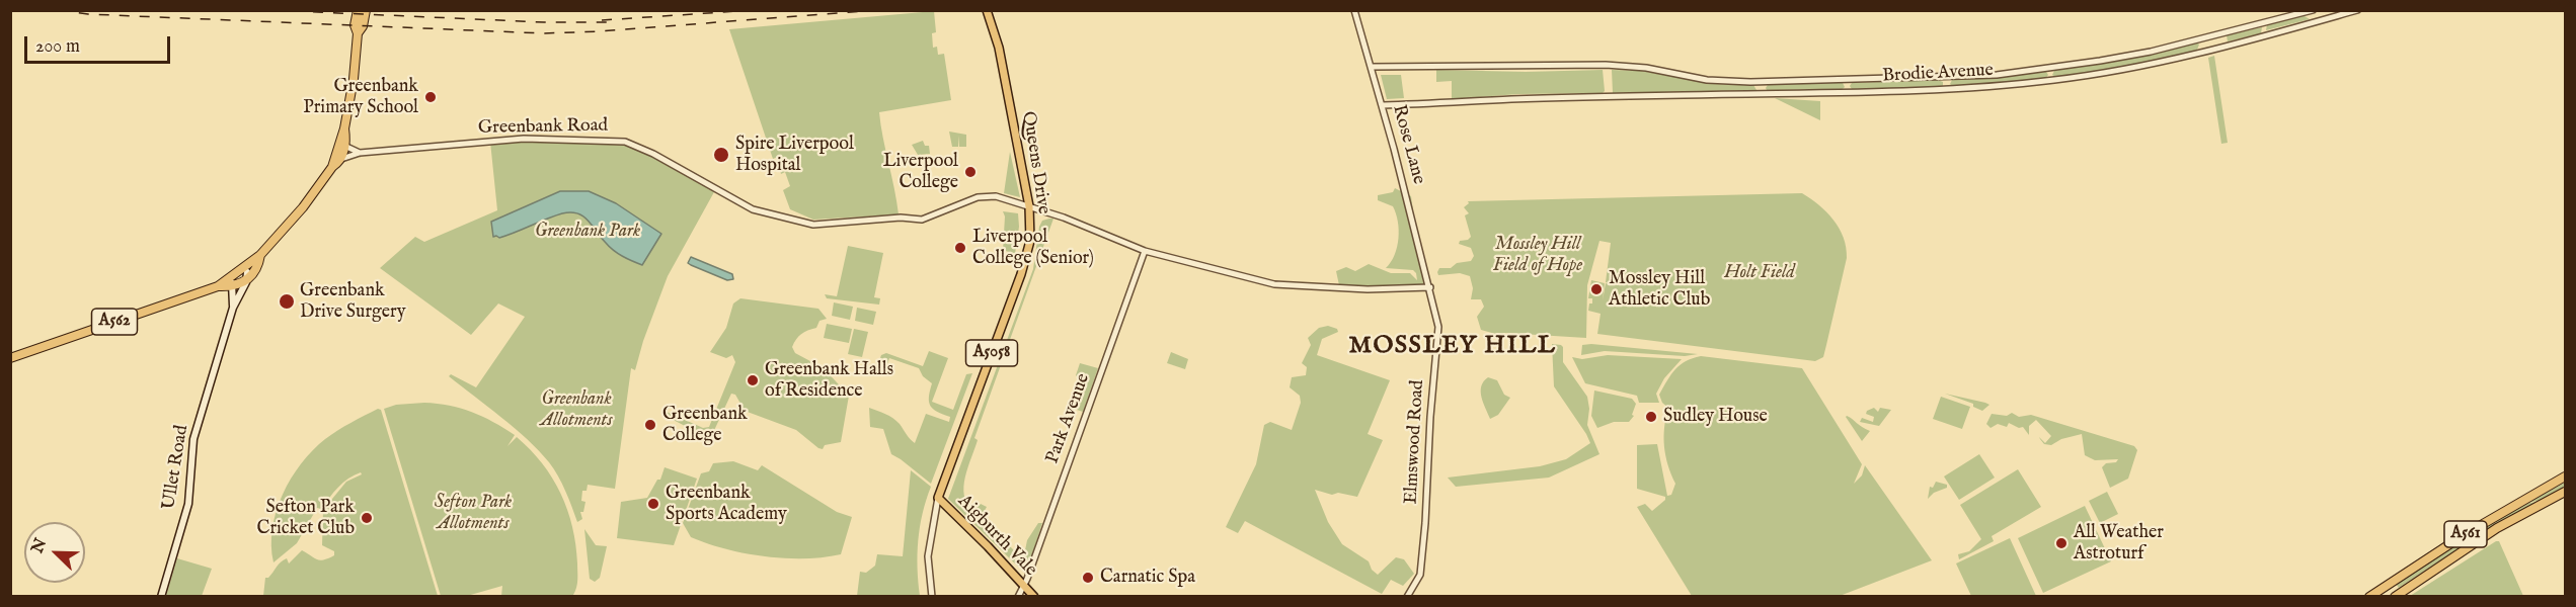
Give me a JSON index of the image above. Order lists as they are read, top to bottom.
{
  "streets": {
    "highway": ["A562", "A561"],
    "main road": [
      "Queens Drive",
      "A5058",
      "Ullet Road",
      "Aigburth Vale"
    ],
    "street": [
      "Brodie Avenue",
      "Greenbank Road",
      "Rose Lane",
      "Park Avenue",
      "Elmswood Road"
    ]
  },
  "crossings": [
    ["Brodie Avenue", "Rose Lane"],
    ["Greenbank Road", "Rose Lane"],
    ["Greenbank Road", "Queens Drive"],
    ["Greenbank Road", "A562"],
    ["Greenbank Road", "Park Avenue"],
    ["Greenbank Road", "Elmswood Road"],
    ["Rose Lane", "Elmswood Road"],
    ["Queens Drive", "Aigburth Vale"],
    ["A562", "Ullet Road"],
    ["Park Avenue", "Aigburth Vale"]
  ],
  "districts": ["MOSSLEY HILL"],
  "parks": [
    "Greenbank Park",
    "Mossley Hill Field of Hope",
    "Holt Field",
    "Greenbank Allotments",
    "Sefton Park Allotments"
  ],
  "places": [
    "Greenbank Primary School",
    "Spire Liverpool Hospital",
    "Liverpool College",
    "Liverpool College (Senior)",
    "Mossley Hill Athletic Club",
    "Greenbank Drive Surgery",
    "Greenbank Halls of Residence",
    "Sudley House",
    "Greenbank College",
    "Greenbank Sports Academy",
    "Sefton Park Cricket Club",
    "All Weather Astroturf",
    "Carnatic Spa"
  ],
  "scale_bar": "200 m",
  "north": "top left"
}
